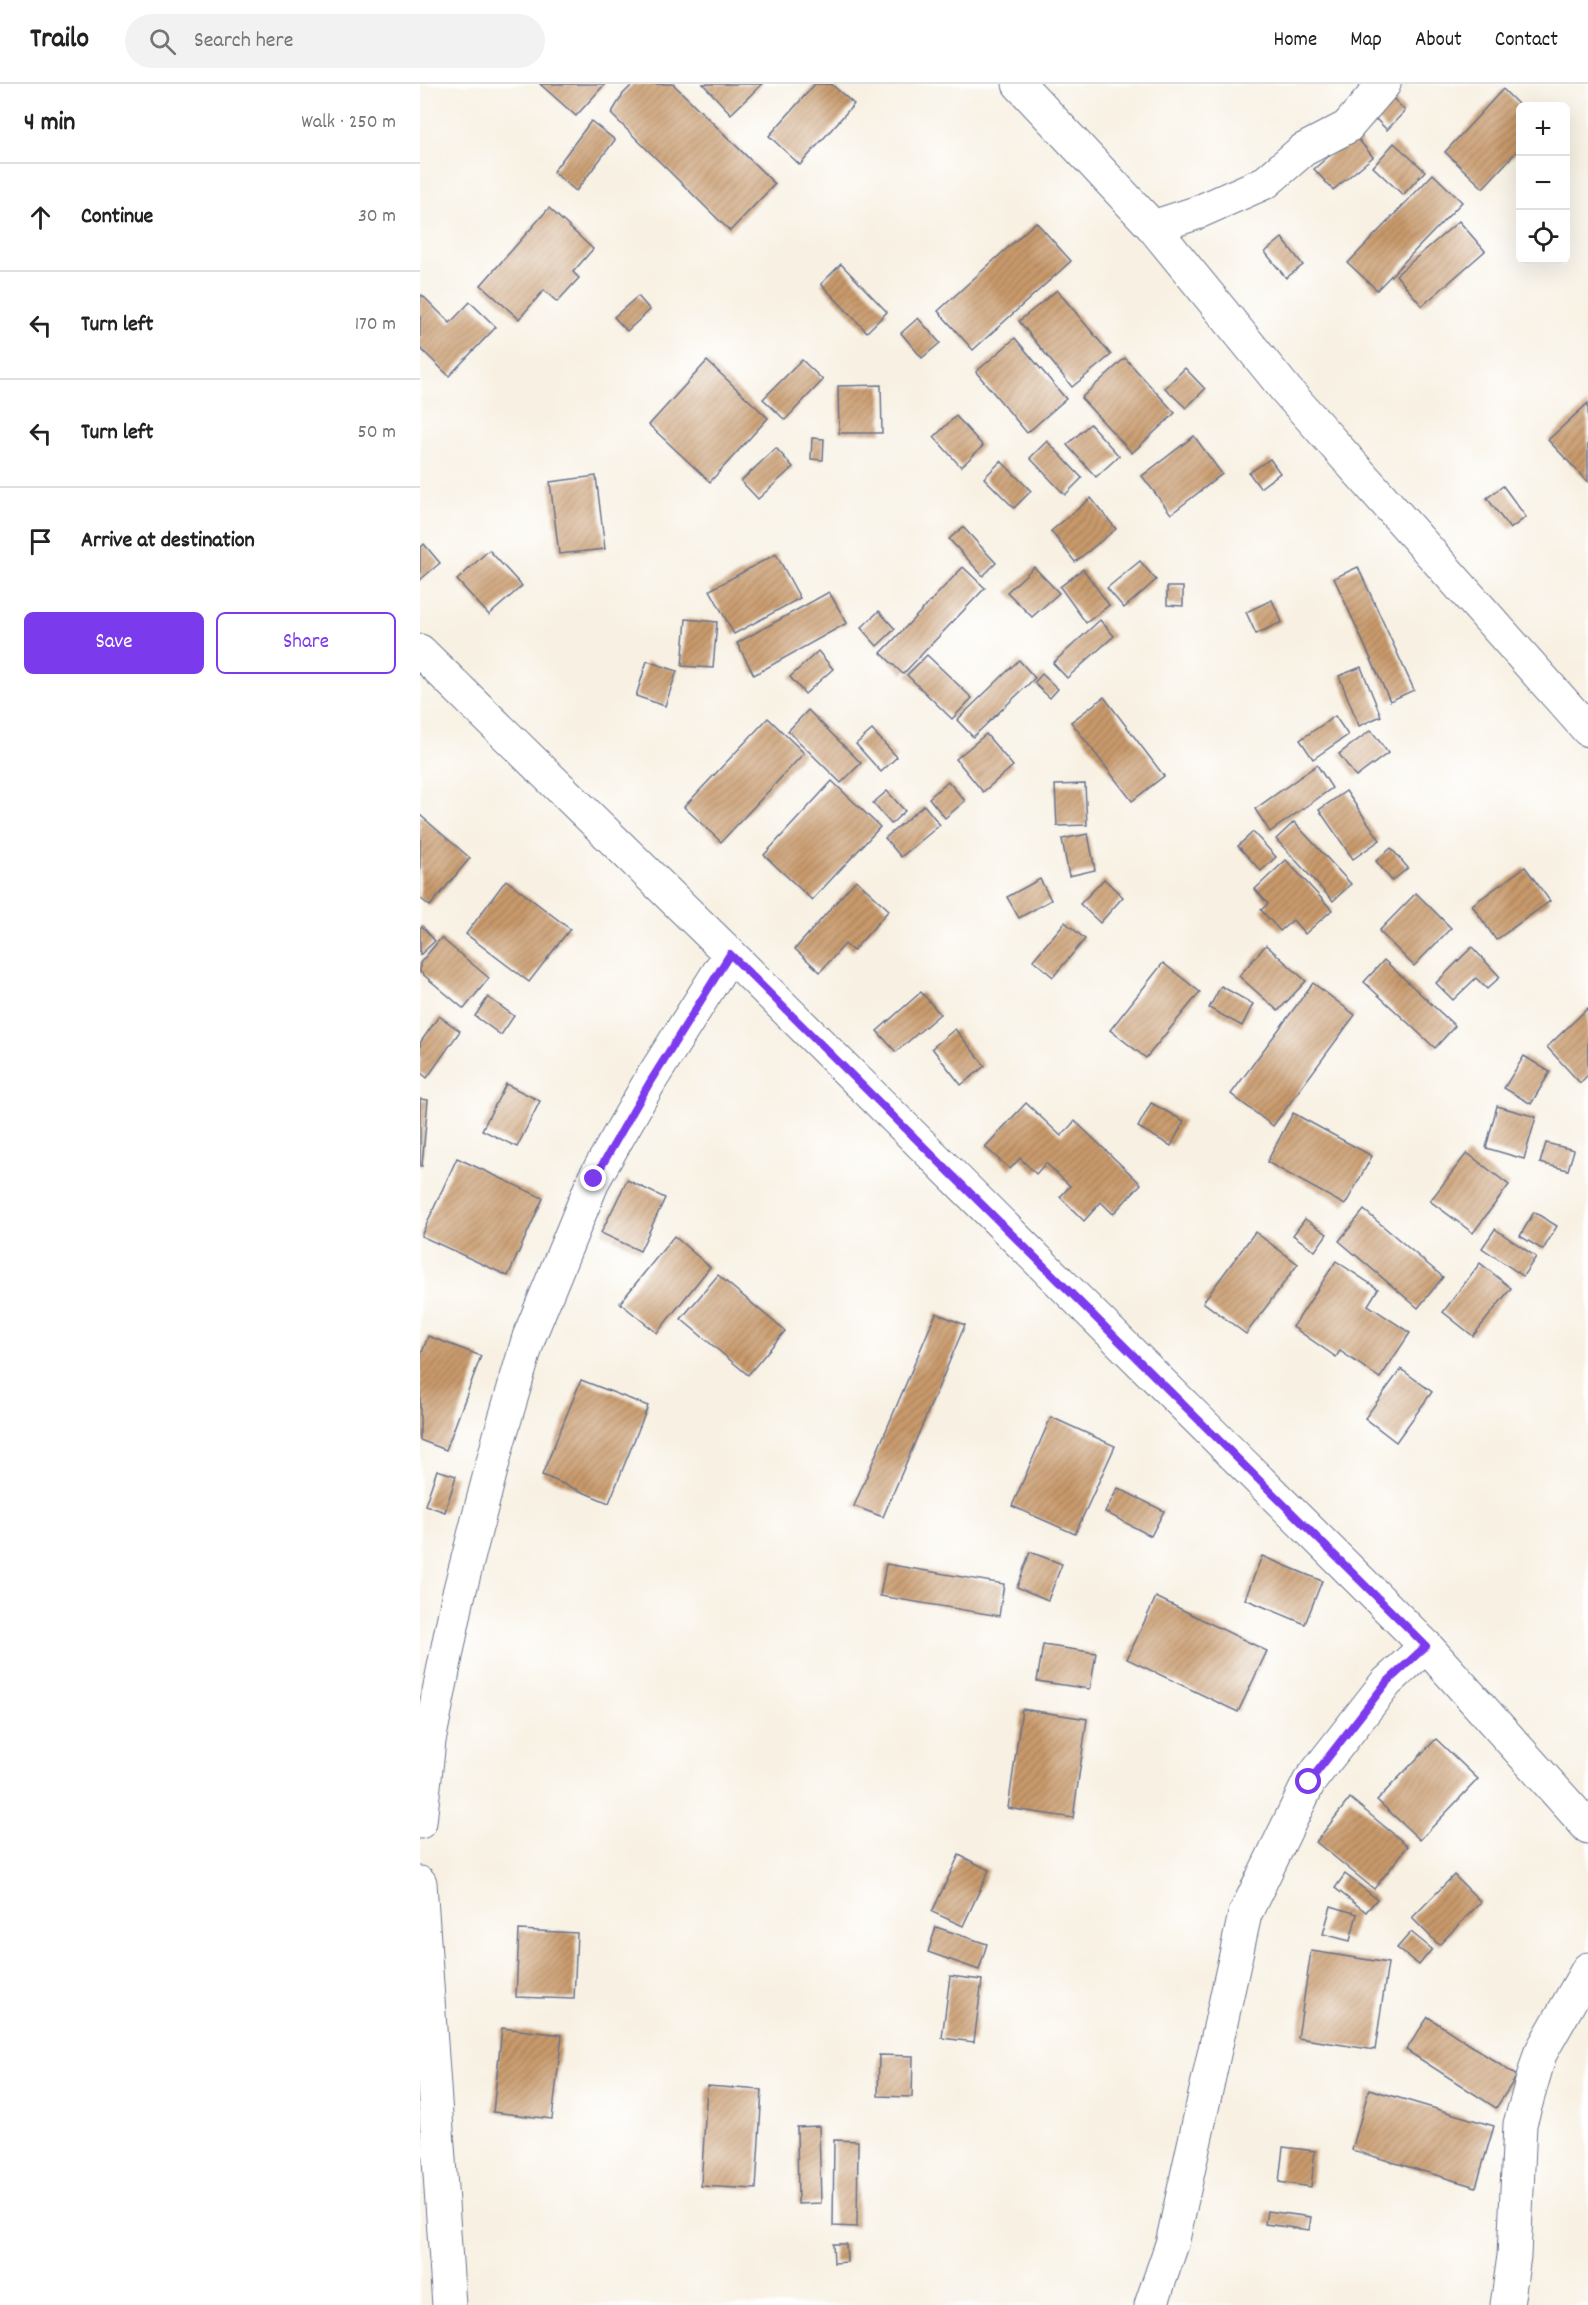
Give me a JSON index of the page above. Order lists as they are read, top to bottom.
{
  "page": {
    "header": "Trailo",
    "search": "Search here",
    "nav": [
      "Home",
      "Map",
      "About",
      "Contact"
    ],
    "heading": ["4 min", "Walk · 250 m"],
    "map_buttons": ["+", "−"],
    "list": [
      ["Continue", "30 m"],
      ["Turn left", "170 m"],
      ["Turn left", "50 m"],
      "Arrive at destination"
    ],
    "buttons": ["Save", "Share"]
  }
}
